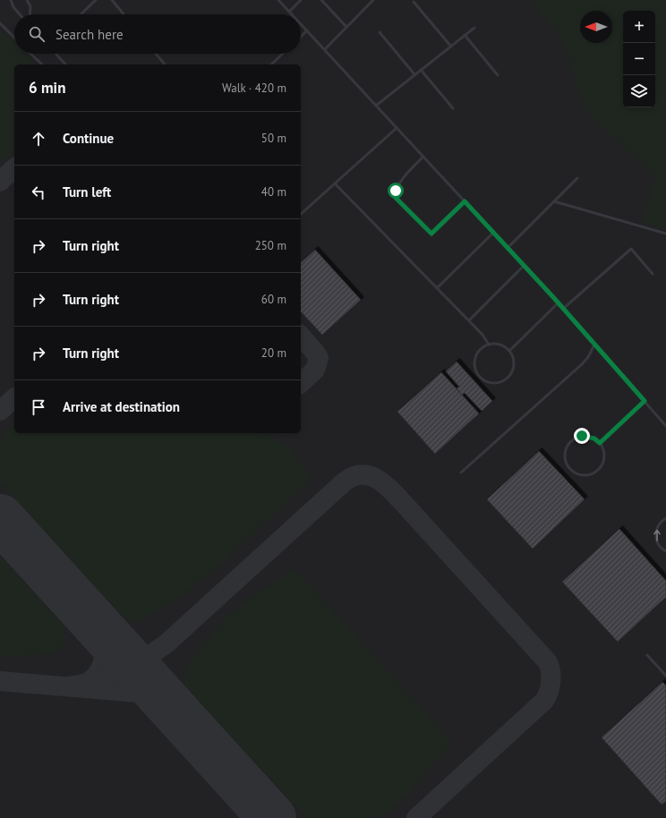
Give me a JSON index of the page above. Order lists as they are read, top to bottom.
{
  "north": "left",
  "page": {
    "map_buttons": ["+", "−"],
    "search": "Search here",
    "heading": ["6 min", "Walk · 420 m"],
    "list": [
      ["Continue", "50 m"],
      ["Turn left", "40 m"],
      ["Turn right", "250 m"],
      ["Turn right", "60 m"],
      ["Turn right", "20 m"],
      "Arrive at destination"
    ]
  }
}
